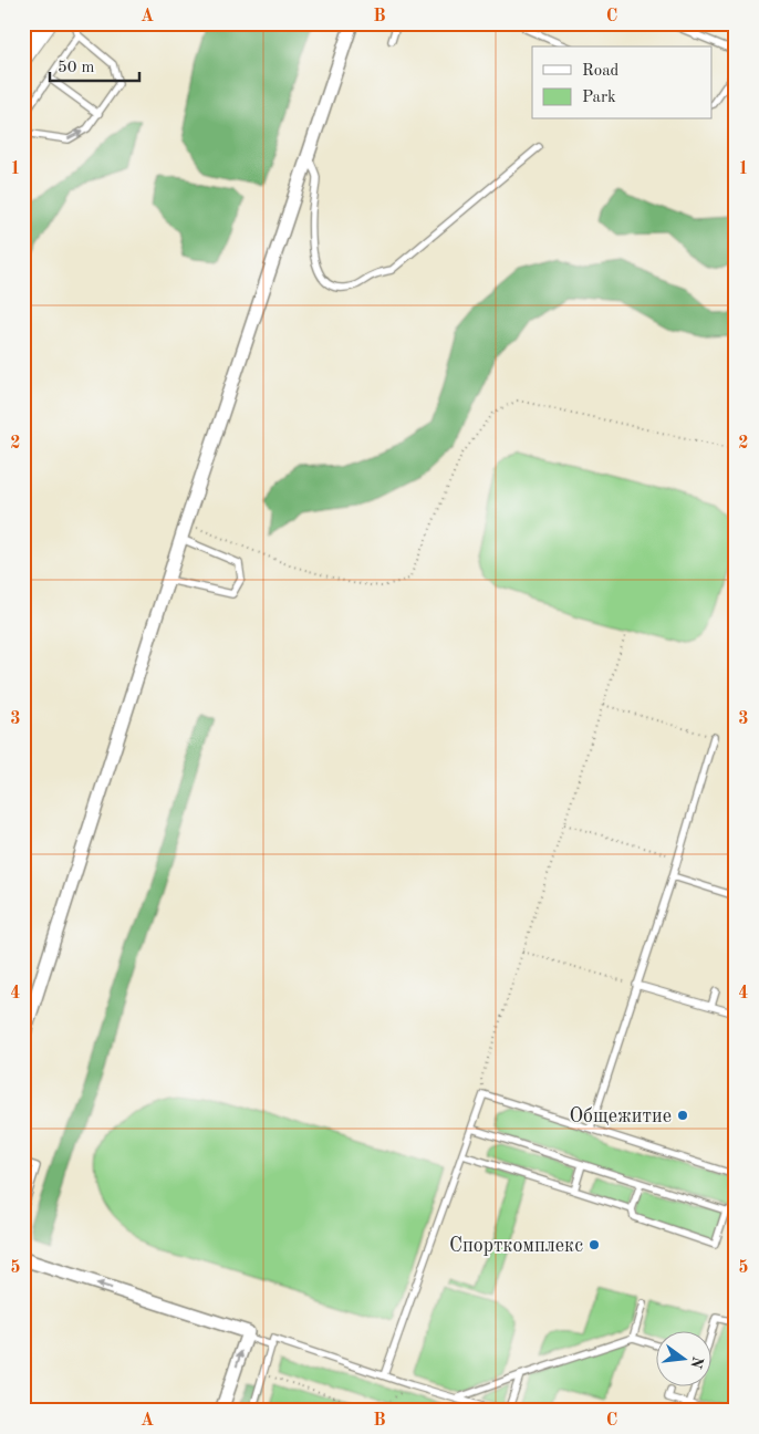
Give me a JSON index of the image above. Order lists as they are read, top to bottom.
{
  "places": ["Общежитие", "Спорткомплекс"],
  "legend": ["Road", "Park"],
  "scale_bar": "50 m",
  "north": "right",
  "grid": {
    "columns": ["A", "B", "C"],
    "rows": [
      "1",
      "2",
      "3",
      "4",
      "5"
    ]
  }
}
